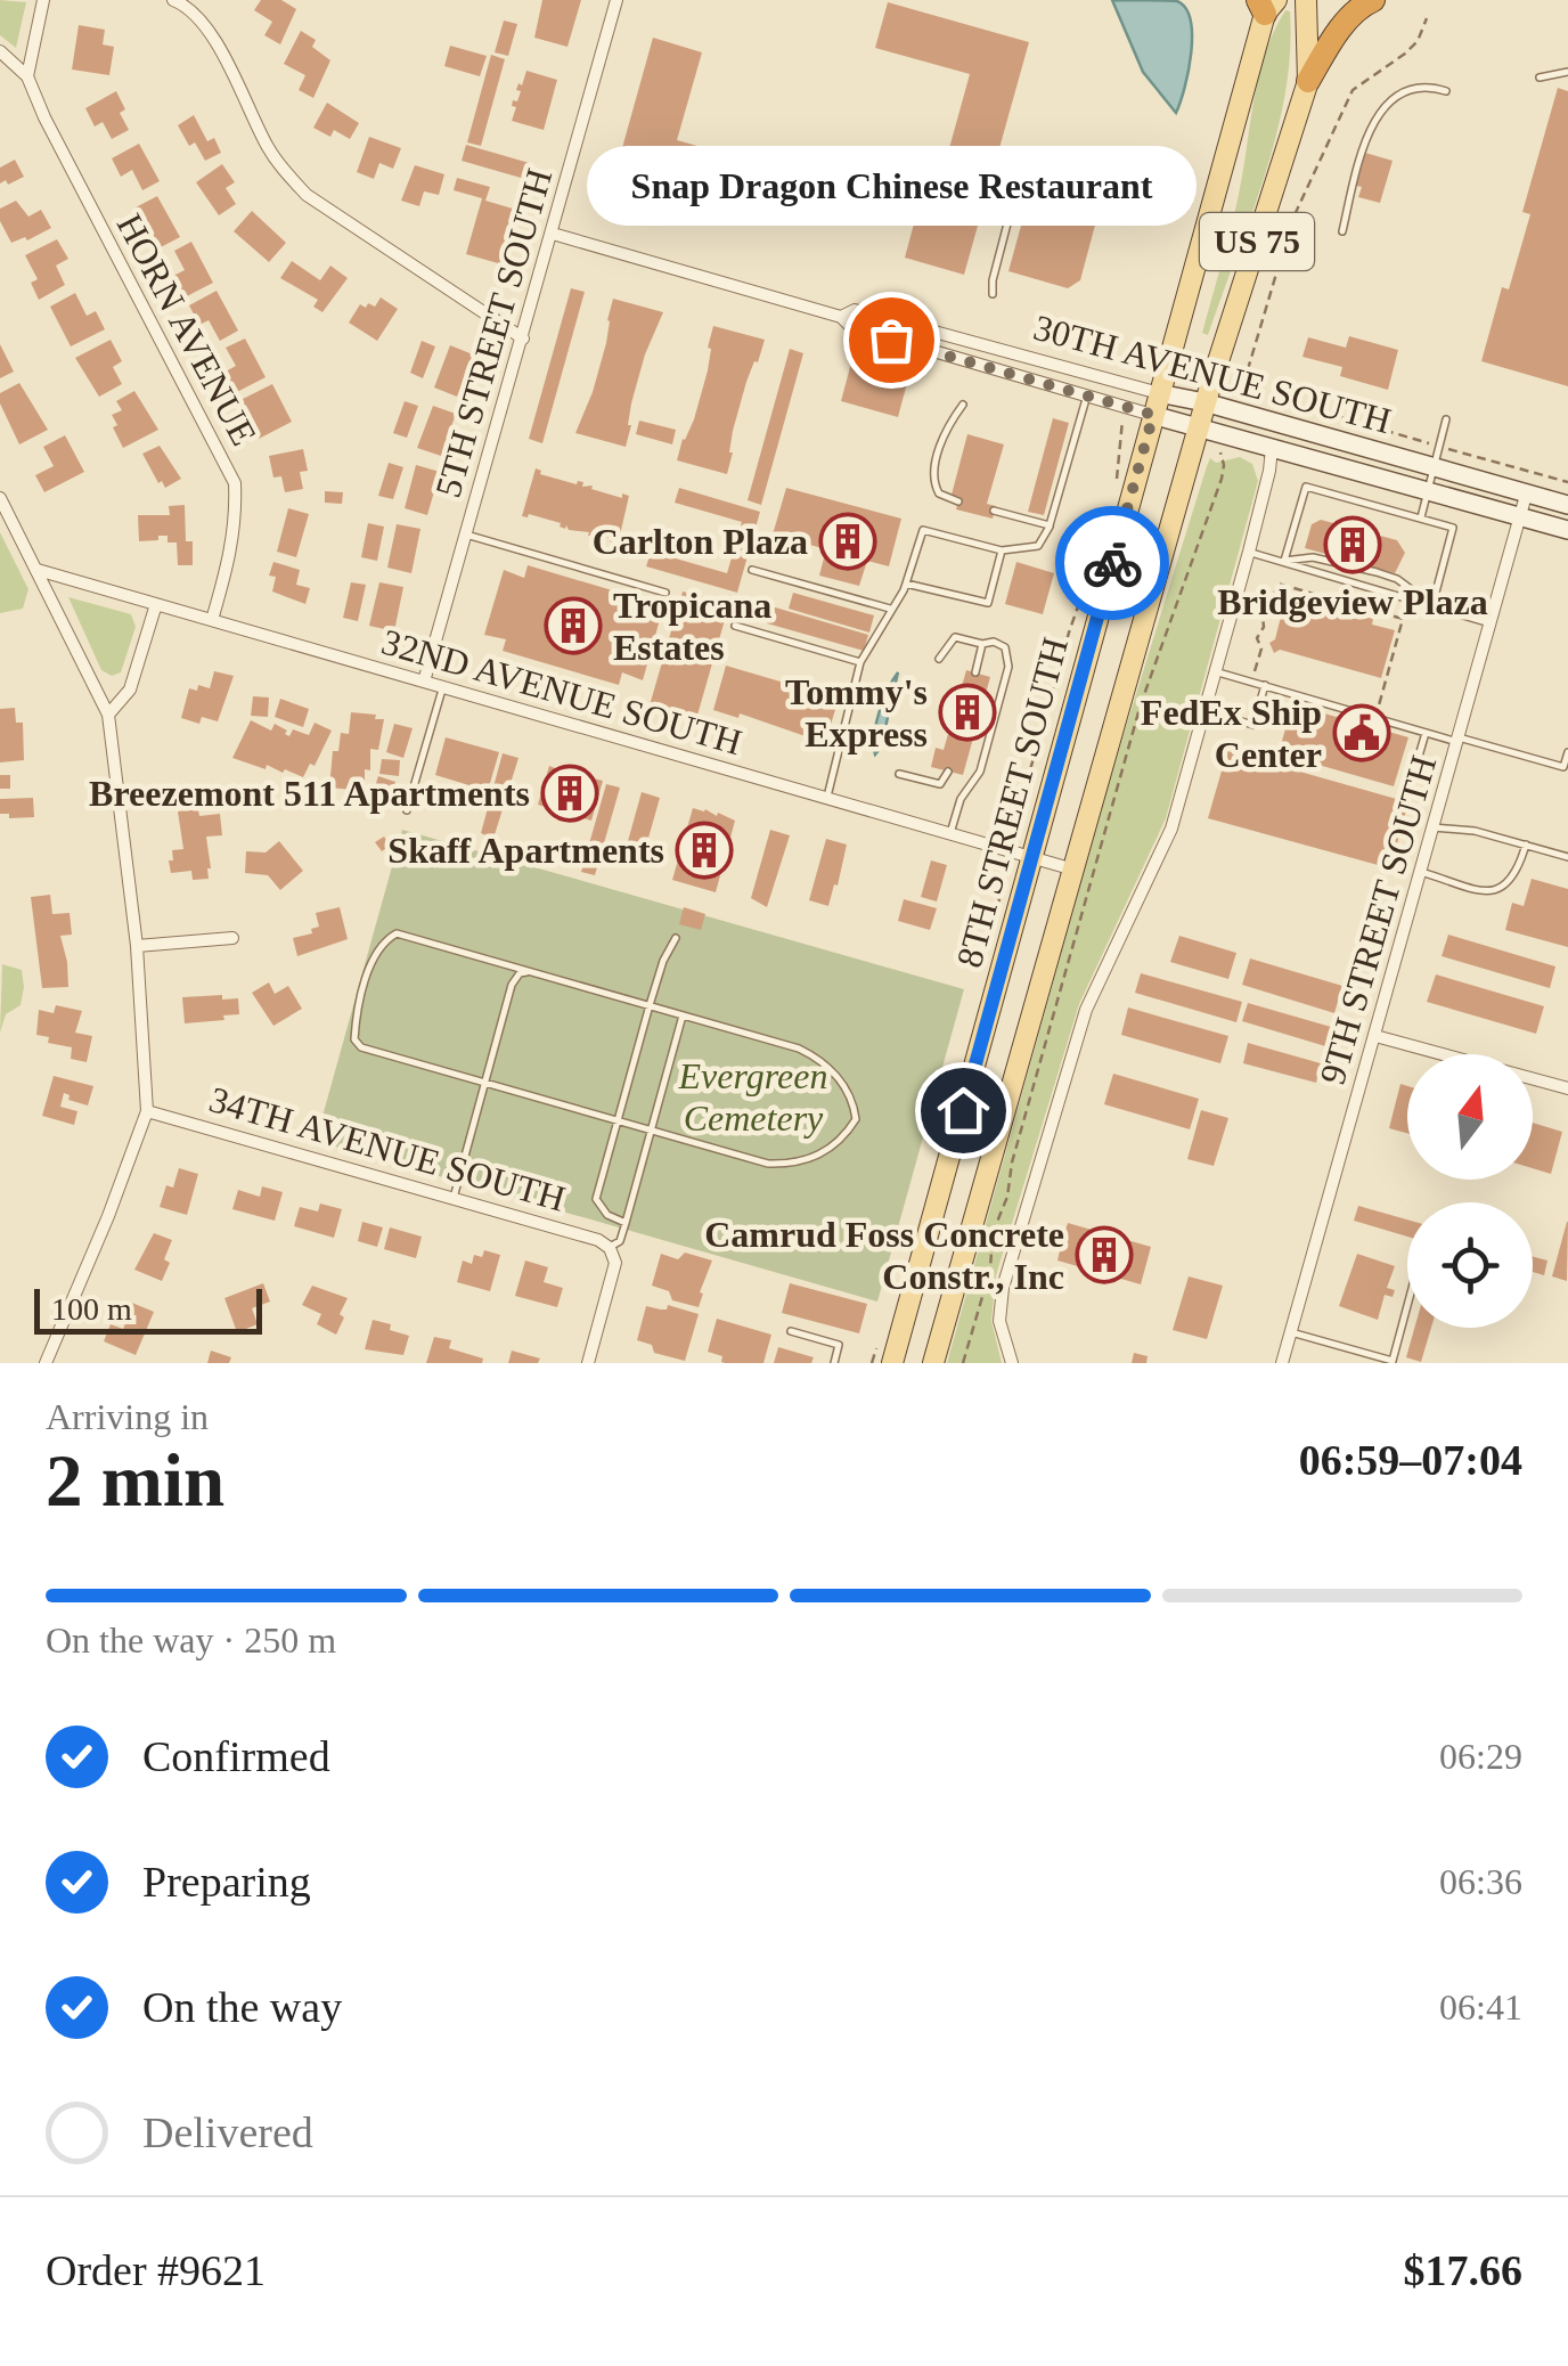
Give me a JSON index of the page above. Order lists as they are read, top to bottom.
{
  "streets": {
    "main road": ["US 75", "8TH STREET SOUTH"],
    "street": [
      "HORN AVENUE",
      "5TH STREET SOUTH",
      "30TH AVENUE SOUTH",
      "32ND AVENUE SOUTH",
      "9TH STREET SOUTH",
      "34TH AVENUE SOUTH"
    ]
  },
  "crossings": [
    ["HORN AVENUE", "32ND AVENUE SOUTH"],
    ["5TH STREET SOUTH", "30TH AVENUE SOUTH"],
    ["5TH STREET SOUTH", "32ND AVENUE SOUTH"],
    ["30TH AVENUE SOUTH", "8TH STREET SOUTH"],
    ["30TH AVENUE SOUTH", "9TH STREET SOUTH"],
    ["32ND AVENUE SOUTH", "8TH STREET SOUTH"]
  ],
  "parks": ["Evergreen Cemetery"],
  "places": {
    "other": ["Snap Dragon Chinese Restaurant"],
    "building": [
      "Carlton Plaza",
      "Bridgeview Plaza",
      "Tropicana Estates",
      "Tommy's Express",
      "Breezemont 511 Apartments",
      "Skaff Apartments",
      "Camrud Foss Concrete Constr., Inc"
    ],
    "public building": ["FedEx Ship Center"]
  },
  "scale_bar": "100 m",
  "north": "top",
  "page": {
    "bubble": "Snap Dragon Chinese Restaurant",
    "scale": "100 m",
    "heading": ["2 min", "Arriving in", "06:59–07:04"],
    "panel": ["Order #9621", "$17.66"],
    "bar": "On the way · 250 m",
    "list": [
      ["Confirmed", "06:29"],
      ["Preparing", "06:36"],
      ["On the way", "06:41"],
      "Delivered"
    ]
  }
}
